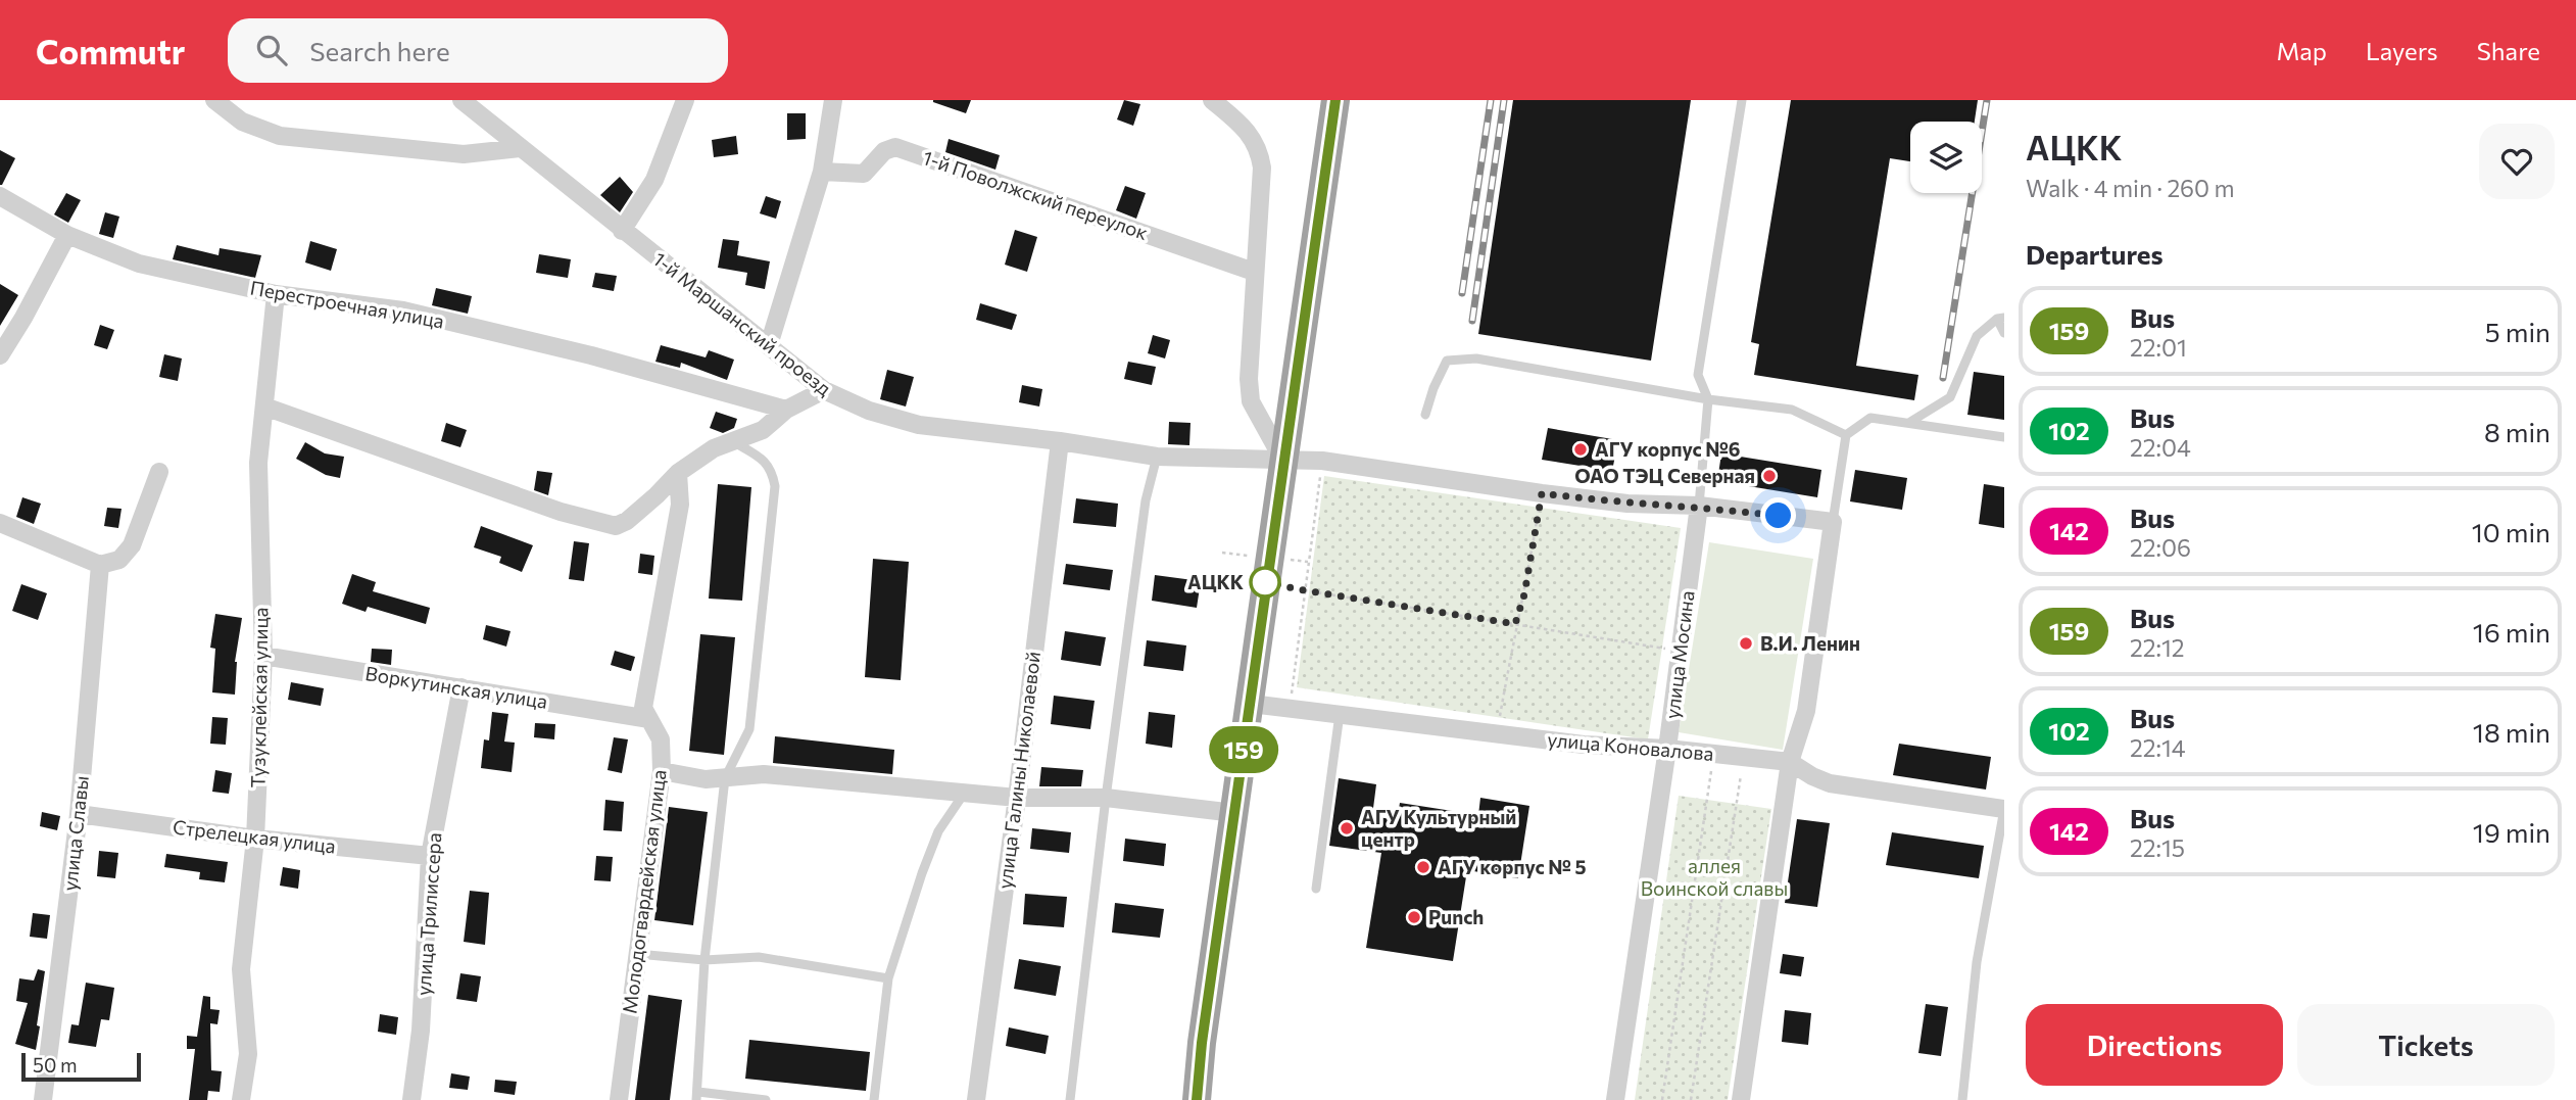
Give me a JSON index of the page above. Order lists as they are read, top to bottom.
{
  "streets": {
    "street": [
      "1-й Поволжский переулок",
      "Перестроечная улица",
      "1-й Маршанский проезд",
      "улица Мосина",
      "Воркутинская улица",
      "Тузуклейская улица",
      "улица Коновалова",
      "улица Галины Николаевой",
      "улица Славы",
      "Стрелецкая улица",
      "Молодогвардейская улица",
      "улица Трилиссера"
    ]
  },
  "crossings": [
    ["Перестроечная улица", "Тузуклейская улица"],
    ["1-й Маршанский проезд", "улица Мосина"],
    ["1-й Маршанский проезд", "улица Галины Николаевой"],
    ["улица Мосина", "улица Коновалова"],
    ["Воркутинская улица", "Тузуклейская улица"],
    ["Воркутинская улица", "Молодогвардейская улица"],
    ["Воркутинская улица", "улица Трилиссера"],
    ["Тузуклейская улица", "Стрелецкая улица"],
    ["улица Славы", "Стрелецкая улица"],
    ["Стрелецкая улица", "улица Трилиссера"]
  ],
  "parks": ["аллея Воинской славы"],
  "places": [
    "АГУ корпус №6",
    "ОАО ТЭЦ Северная",
    "АЦКК",
    "В.И. Ленин",
    "АГУ Культурный центр",
    "АГУ корпус № 5",
    "Punch"
  ],
  "lines": ["bus line 159"],
  "scale_bar": "50 m",
  "page": {
    "header": "Commutr",
    "search": "Search here",
    "nav": ["Map", "Layers", "Share"],
    "on_map": "159",
    "heading": [
      ["АЦКК", "Walk · 4 min · 260 m"],
      "Departures"
    ],
    "list": [
      {
        "mark": "159",
        "name": "Bus",
        "note": "22:01",
        "value": "5 min"
      },
      {
        "mark": "102",
        "name": "Bus",
        "note": "22:04",
        "value": "8 min"
      },
      {
        "mark": "142",
        "name": "Bus",
        "note": "22:06",
        "value": "10 min"
      },
      {
        "mark": "159",
        "name": "Bus",
        "note": "22:12",
        "value": "16 min"
      },
      {
        "mark": "102",
        "name": "Bus",
        "note": "22:14",
        "value": "18 min"
      },
      {
        "mark": "142",
        "name": "Bus",
        "note": "22:15",
        "value": "19 min"
      }
    ],
    "buttons": ["Directions", "Tickets"],
    "scale": "50 m"
  }
}
